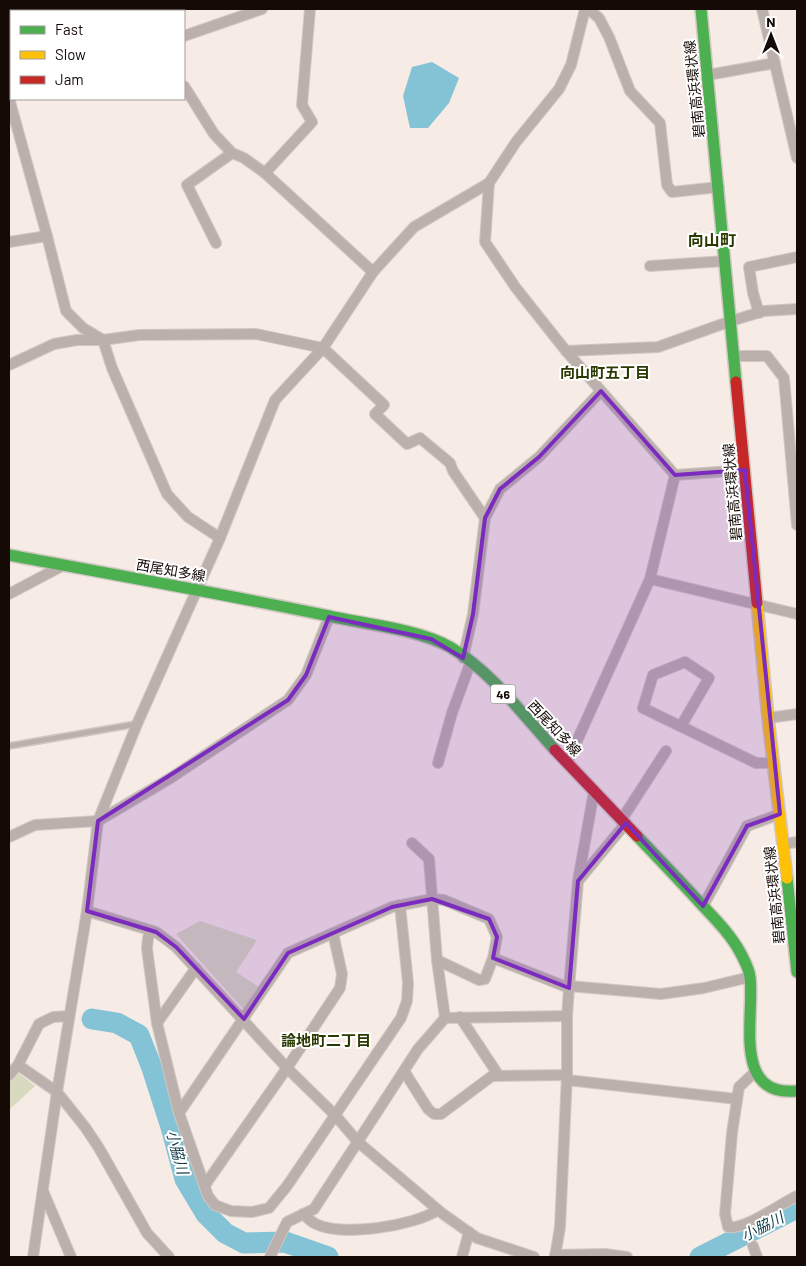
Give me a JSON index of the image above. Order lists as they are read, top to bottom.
{
  "streets": {
    "main road": ["碧南高浜環状線", "西尾知多線", "46"]
  },
  "districts": ["向山町", "向山町五丁目", "論地町二丁目"],
  "water": ["小脇川"],
  "legend": ["Fast", "Slow", "Jam"],
  "north": "top"
}
